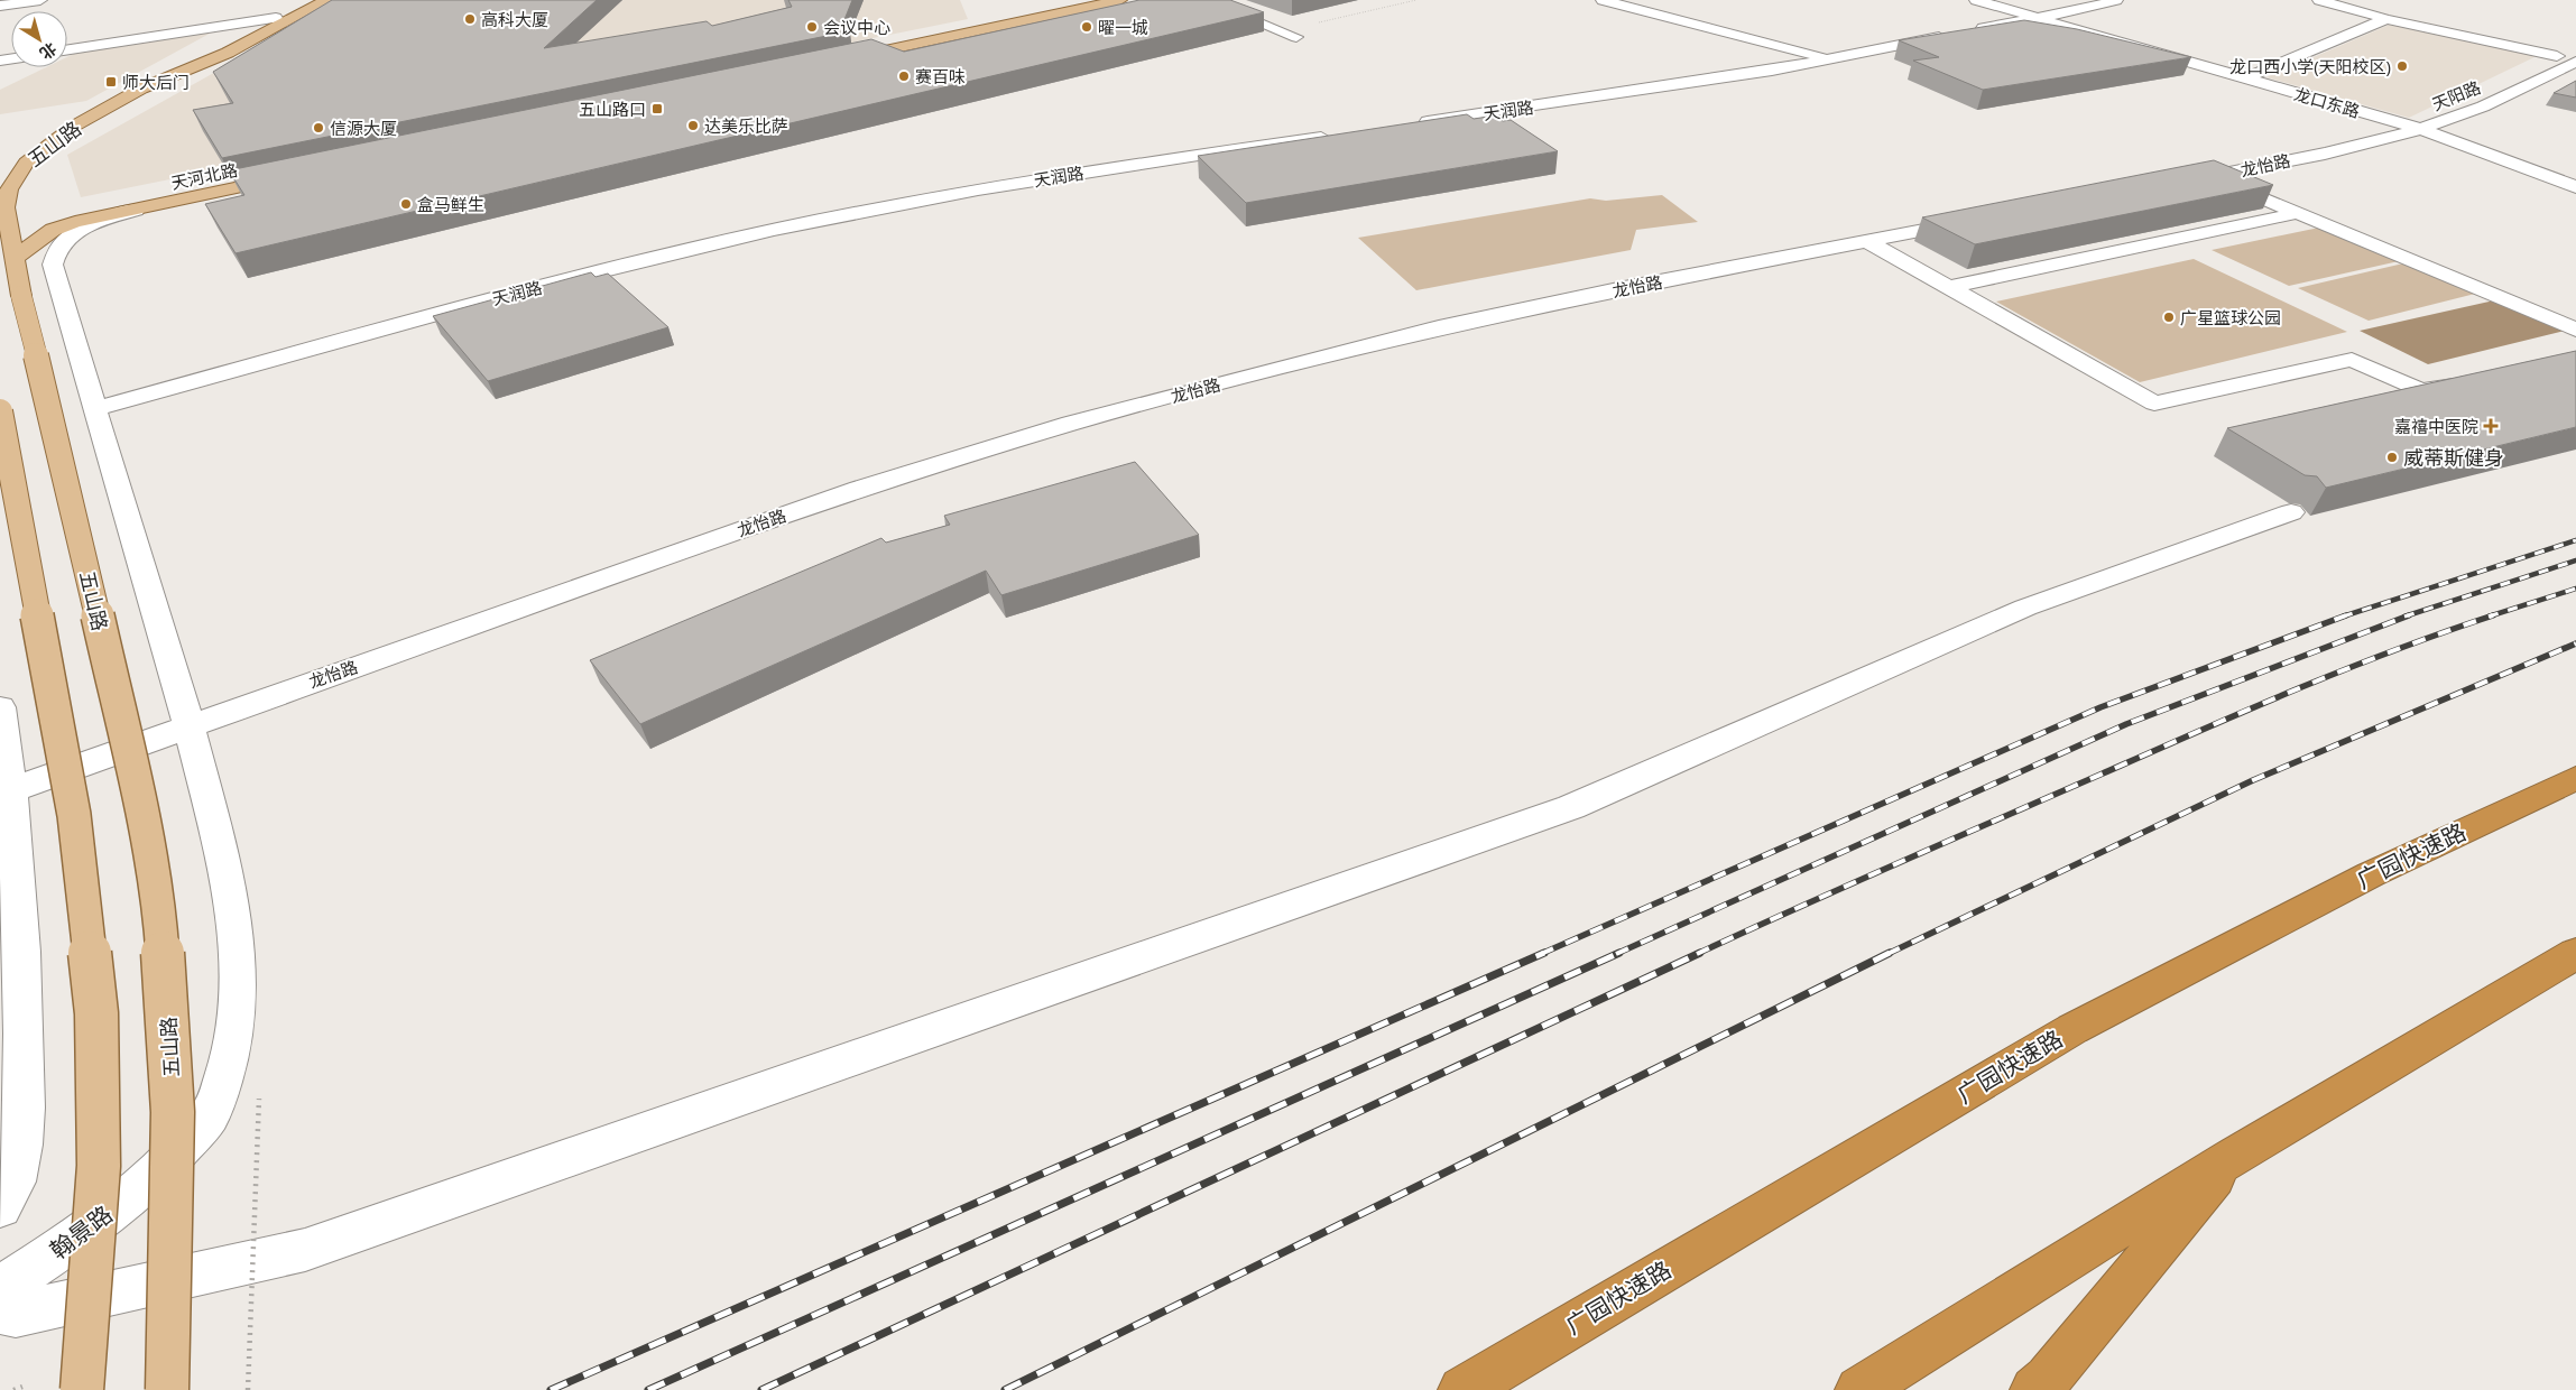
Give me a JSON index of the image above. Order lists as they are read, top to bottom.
{
  "streets": {
    "highway": ["广园快速路"],
    "main road": ["五山路", "天河北路"],
    "street": [
      "天阳路",
      "龙口东路",
      "天润路",
      "龙怡路",
      "翰景路"
    ]
  },
  "crossings": [
    ["天阳路", "龙口东路"],
    ["天阳路", "龙怡路"],
    ["龙口东路", "天润路"],
    ["龙口东路", "龙怡路"],
    ["天润路", "翰景路"],
    ["五山路", "天河北路"],
    ["龙怡路", "翰景路"],
    ["天河北路", "翰景路"]
  ],
  "places": {
    "other": [
      "高科大厦",
      "会议中心",
      "曜一城",
      "龙口西小学(天阳校区)",
      "赛百味",
      "达美乐比萨",
      "信源大厦",
      "盒马鲜生",
      "广星篮球公园",
      "威蒂斯健身"
    ],
    "transit": ["师大后门", "五山路口"],
    "health": ["嘉禧中医院"]
  },
  "north": "bottom right"
}
